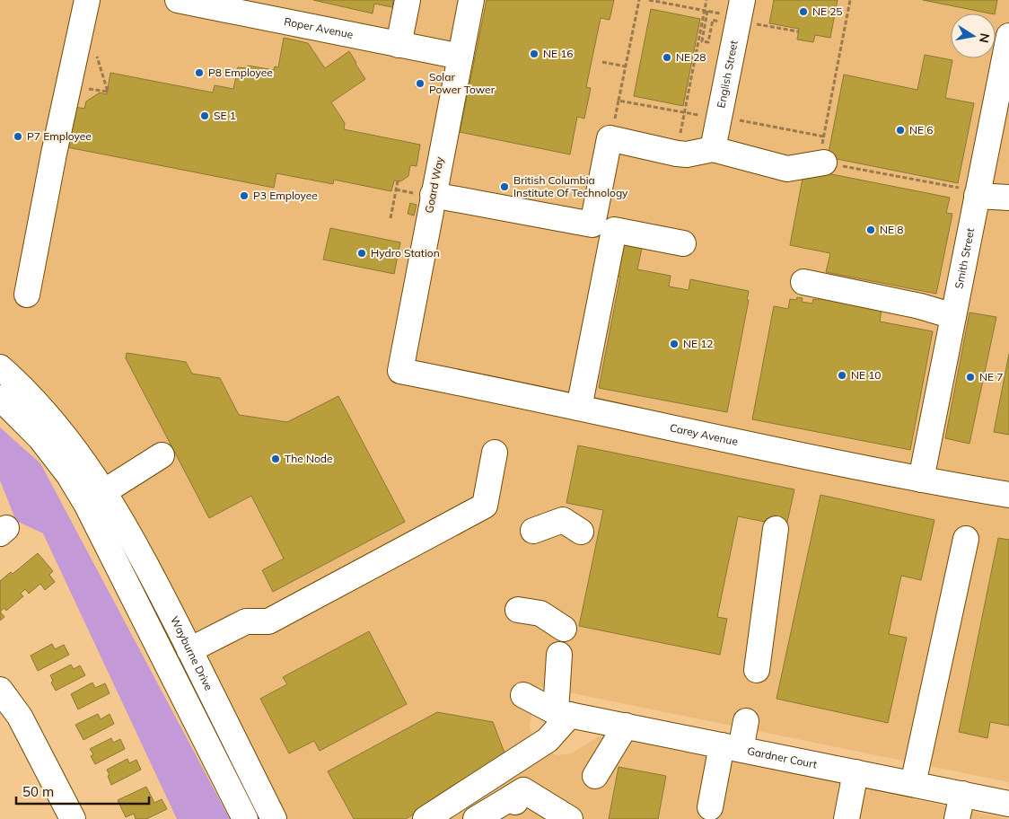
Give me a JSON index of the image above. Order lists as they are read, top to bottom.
{
  "streets": {
    "street": [
      "Roper Avenue",
      "English Street",
      "Goard Way",
      "Smith Street",
      "Carey Avenue",
      "Wayburne Drive",
      "Gardner Court"
    ]
  },
  "crossings": [
    ["Roper Avenue", "Goard Way"],
    ["Goard Way", "Carey Avenue"],
    ["Smith Street", "Carey Avenue"]
  ],
  "places": [
    "NE 25",
    "NE 16",
    "NE 28",
    "P8 Employee",
    "Solar Power Tower",
    "SE 1",
    "NE 6",
    "P7 Employee",
    "British Columbia Institute Of Technology",
    "P3 Employee",
    "NE 8",
    "Hydro Station",
    "NE 12",
    "NE 10",
    "NE 7",
    "The Node"
  ],
  "scale_bar": "50 m",
  "north": "right"
}
